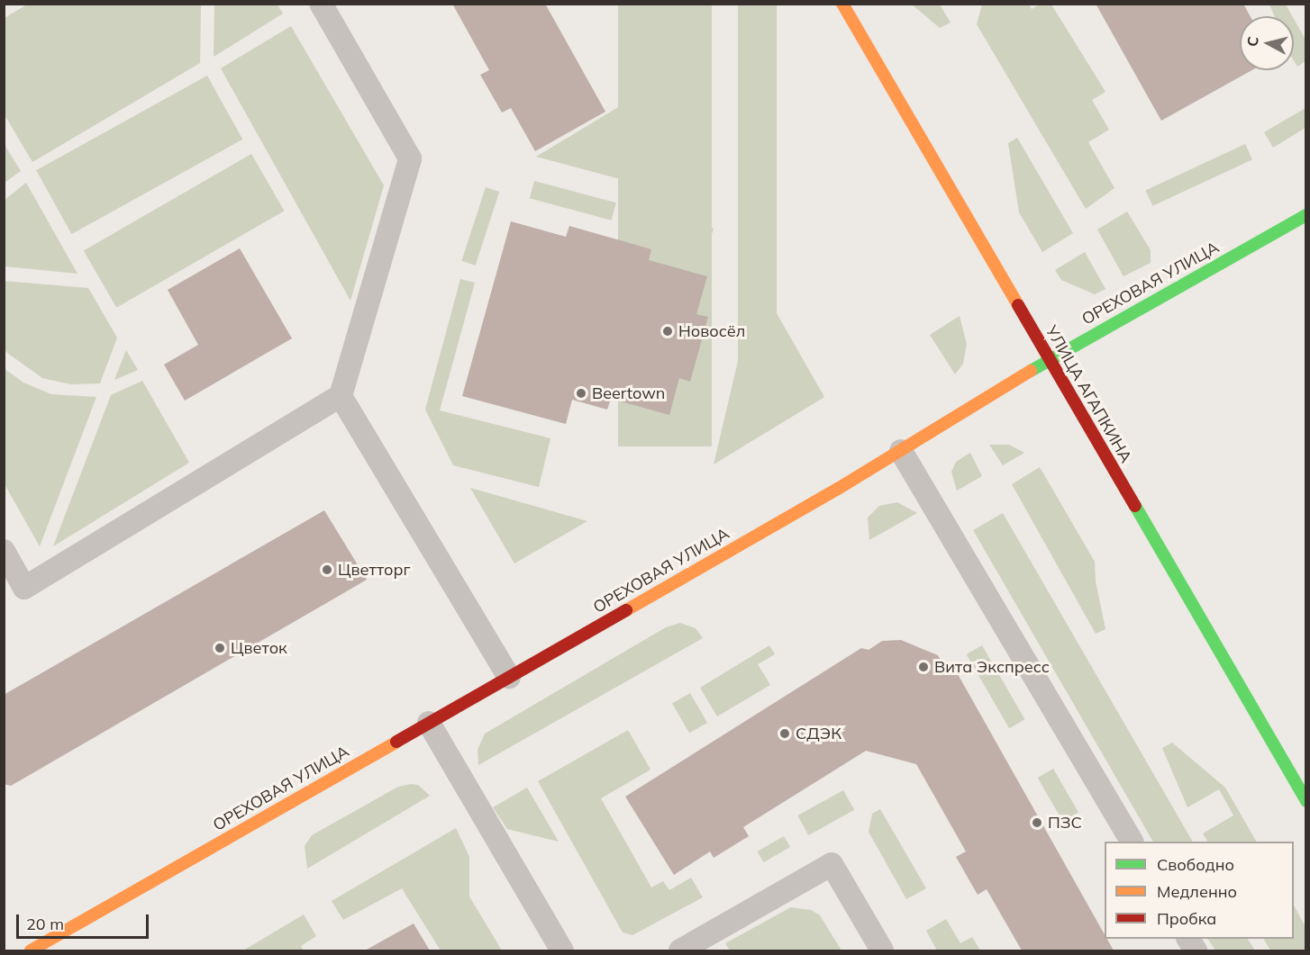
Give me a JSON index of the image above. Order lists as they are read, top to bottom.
{
  "streets": {
    "street": ["ОРЕХОВАЯ УЛИЦА", "УЛИЦА АГАПКИНА"]
  },
  "crossings": [
    ["ОРЕХОВАЯ УЛИЦА", "УЛИЦА АГАПКИНА"]
  ],
  "places": [
    "Новосёл",
    "Beertown",
    "Цветторг",
    "Цветок",
    "Вита Экспресс",
    "СДЭК",
    "ПЗС"
  ],
  "legend": ["Свободно", "Медленно", "Пробка"],
  "scale_bar": "20 m",
  "north": "left"
}
